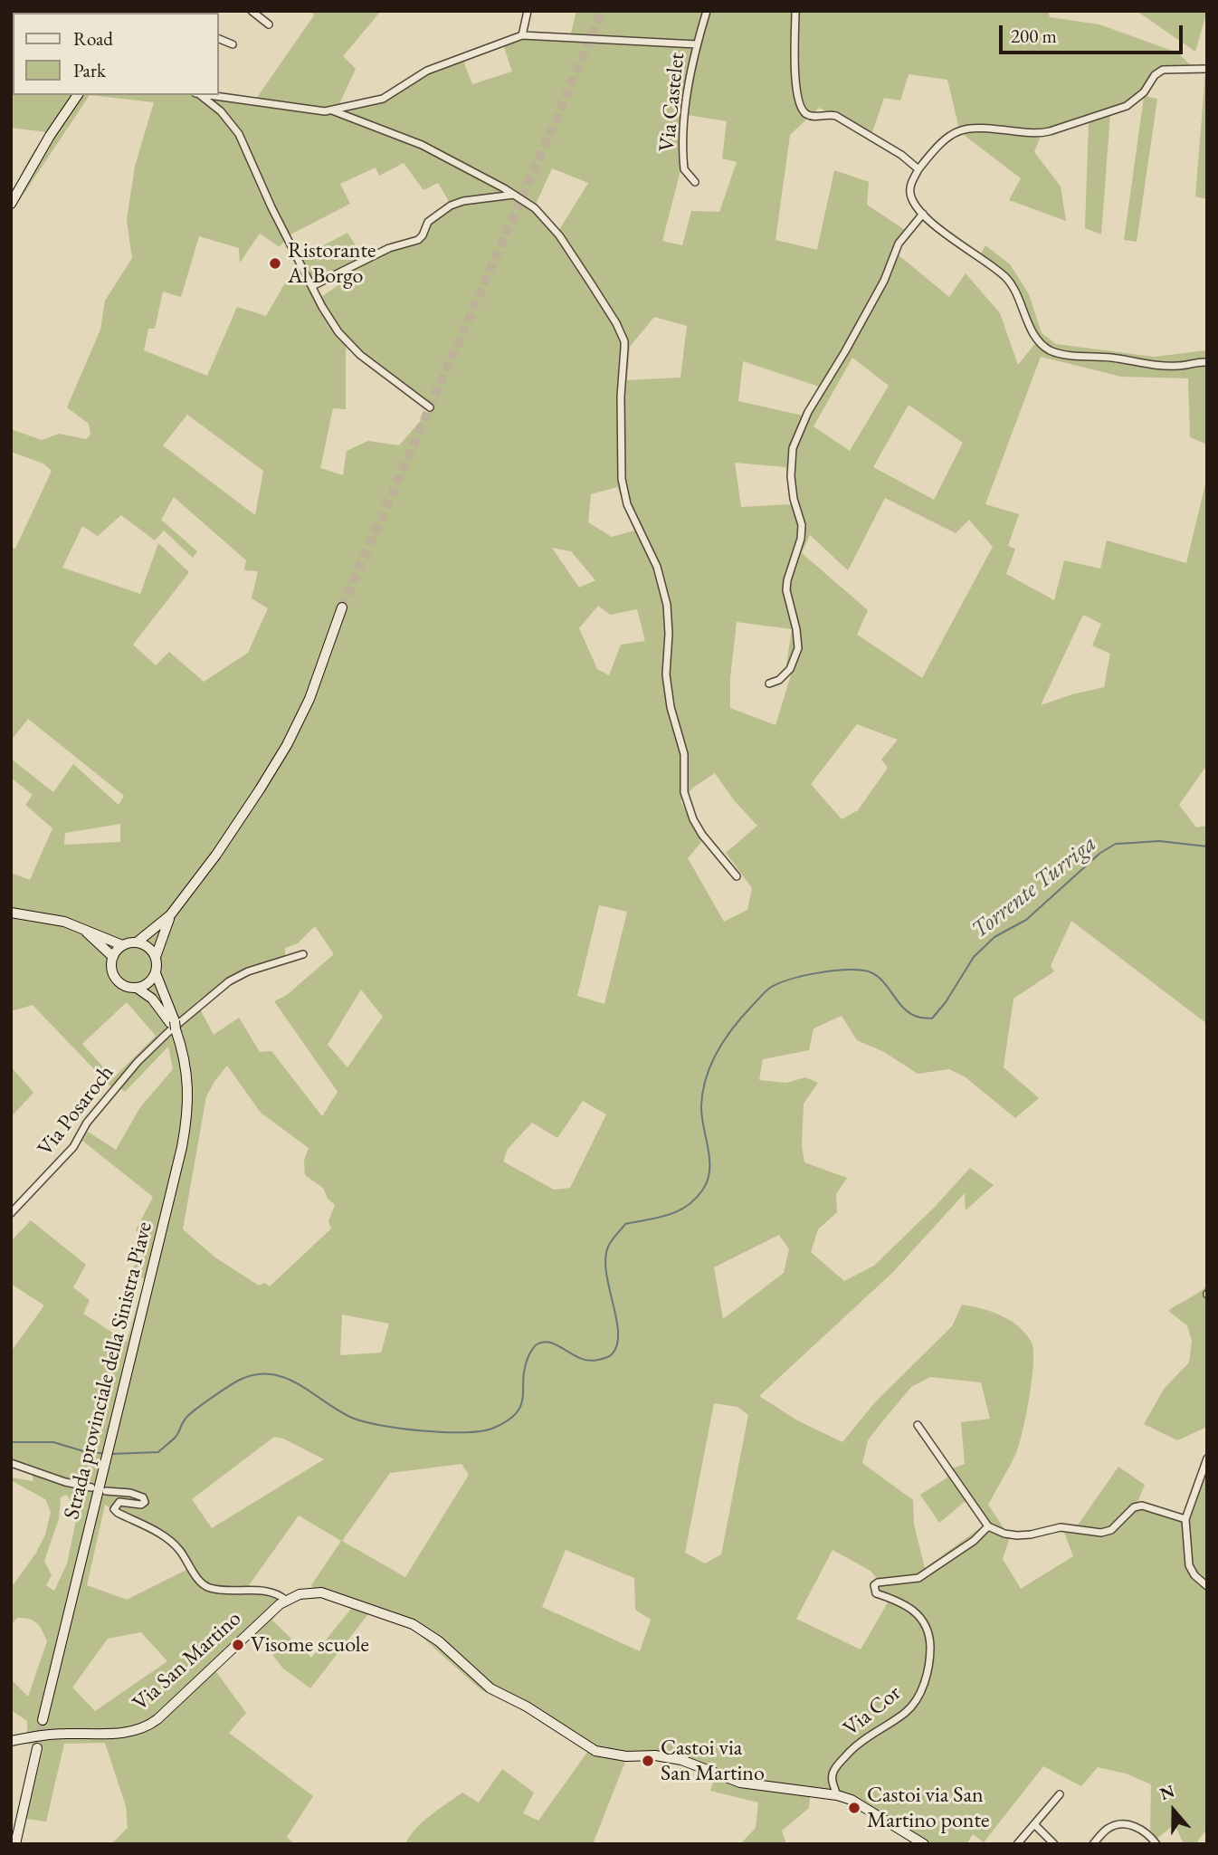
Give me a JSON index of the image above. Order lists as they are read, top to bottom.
{
  "streets": {
    "main road": ["Strada provinciale della Sinistra Piave", "Via San Martino"],
    "street": ["Via Castelet", "Via Posaroch", "Via Cor"]
  },
  "crossings": [
    ["Via Posaroch", "Strada provinciale della Sinistra Piave"],
    ["Via San Martino", "Via Cor"]
  ],
  "water": ["Torrente Turriga"],
  "places": [
    "Ristorante Al Borgo",
    "Visome scuole",
    "Castoi via San Martino",
    "Castoi via San Martino ponte"
  ],
  "legend": ["Road", "Park"],
  "scale_bar": "200 m",
  "north": "top"
}
